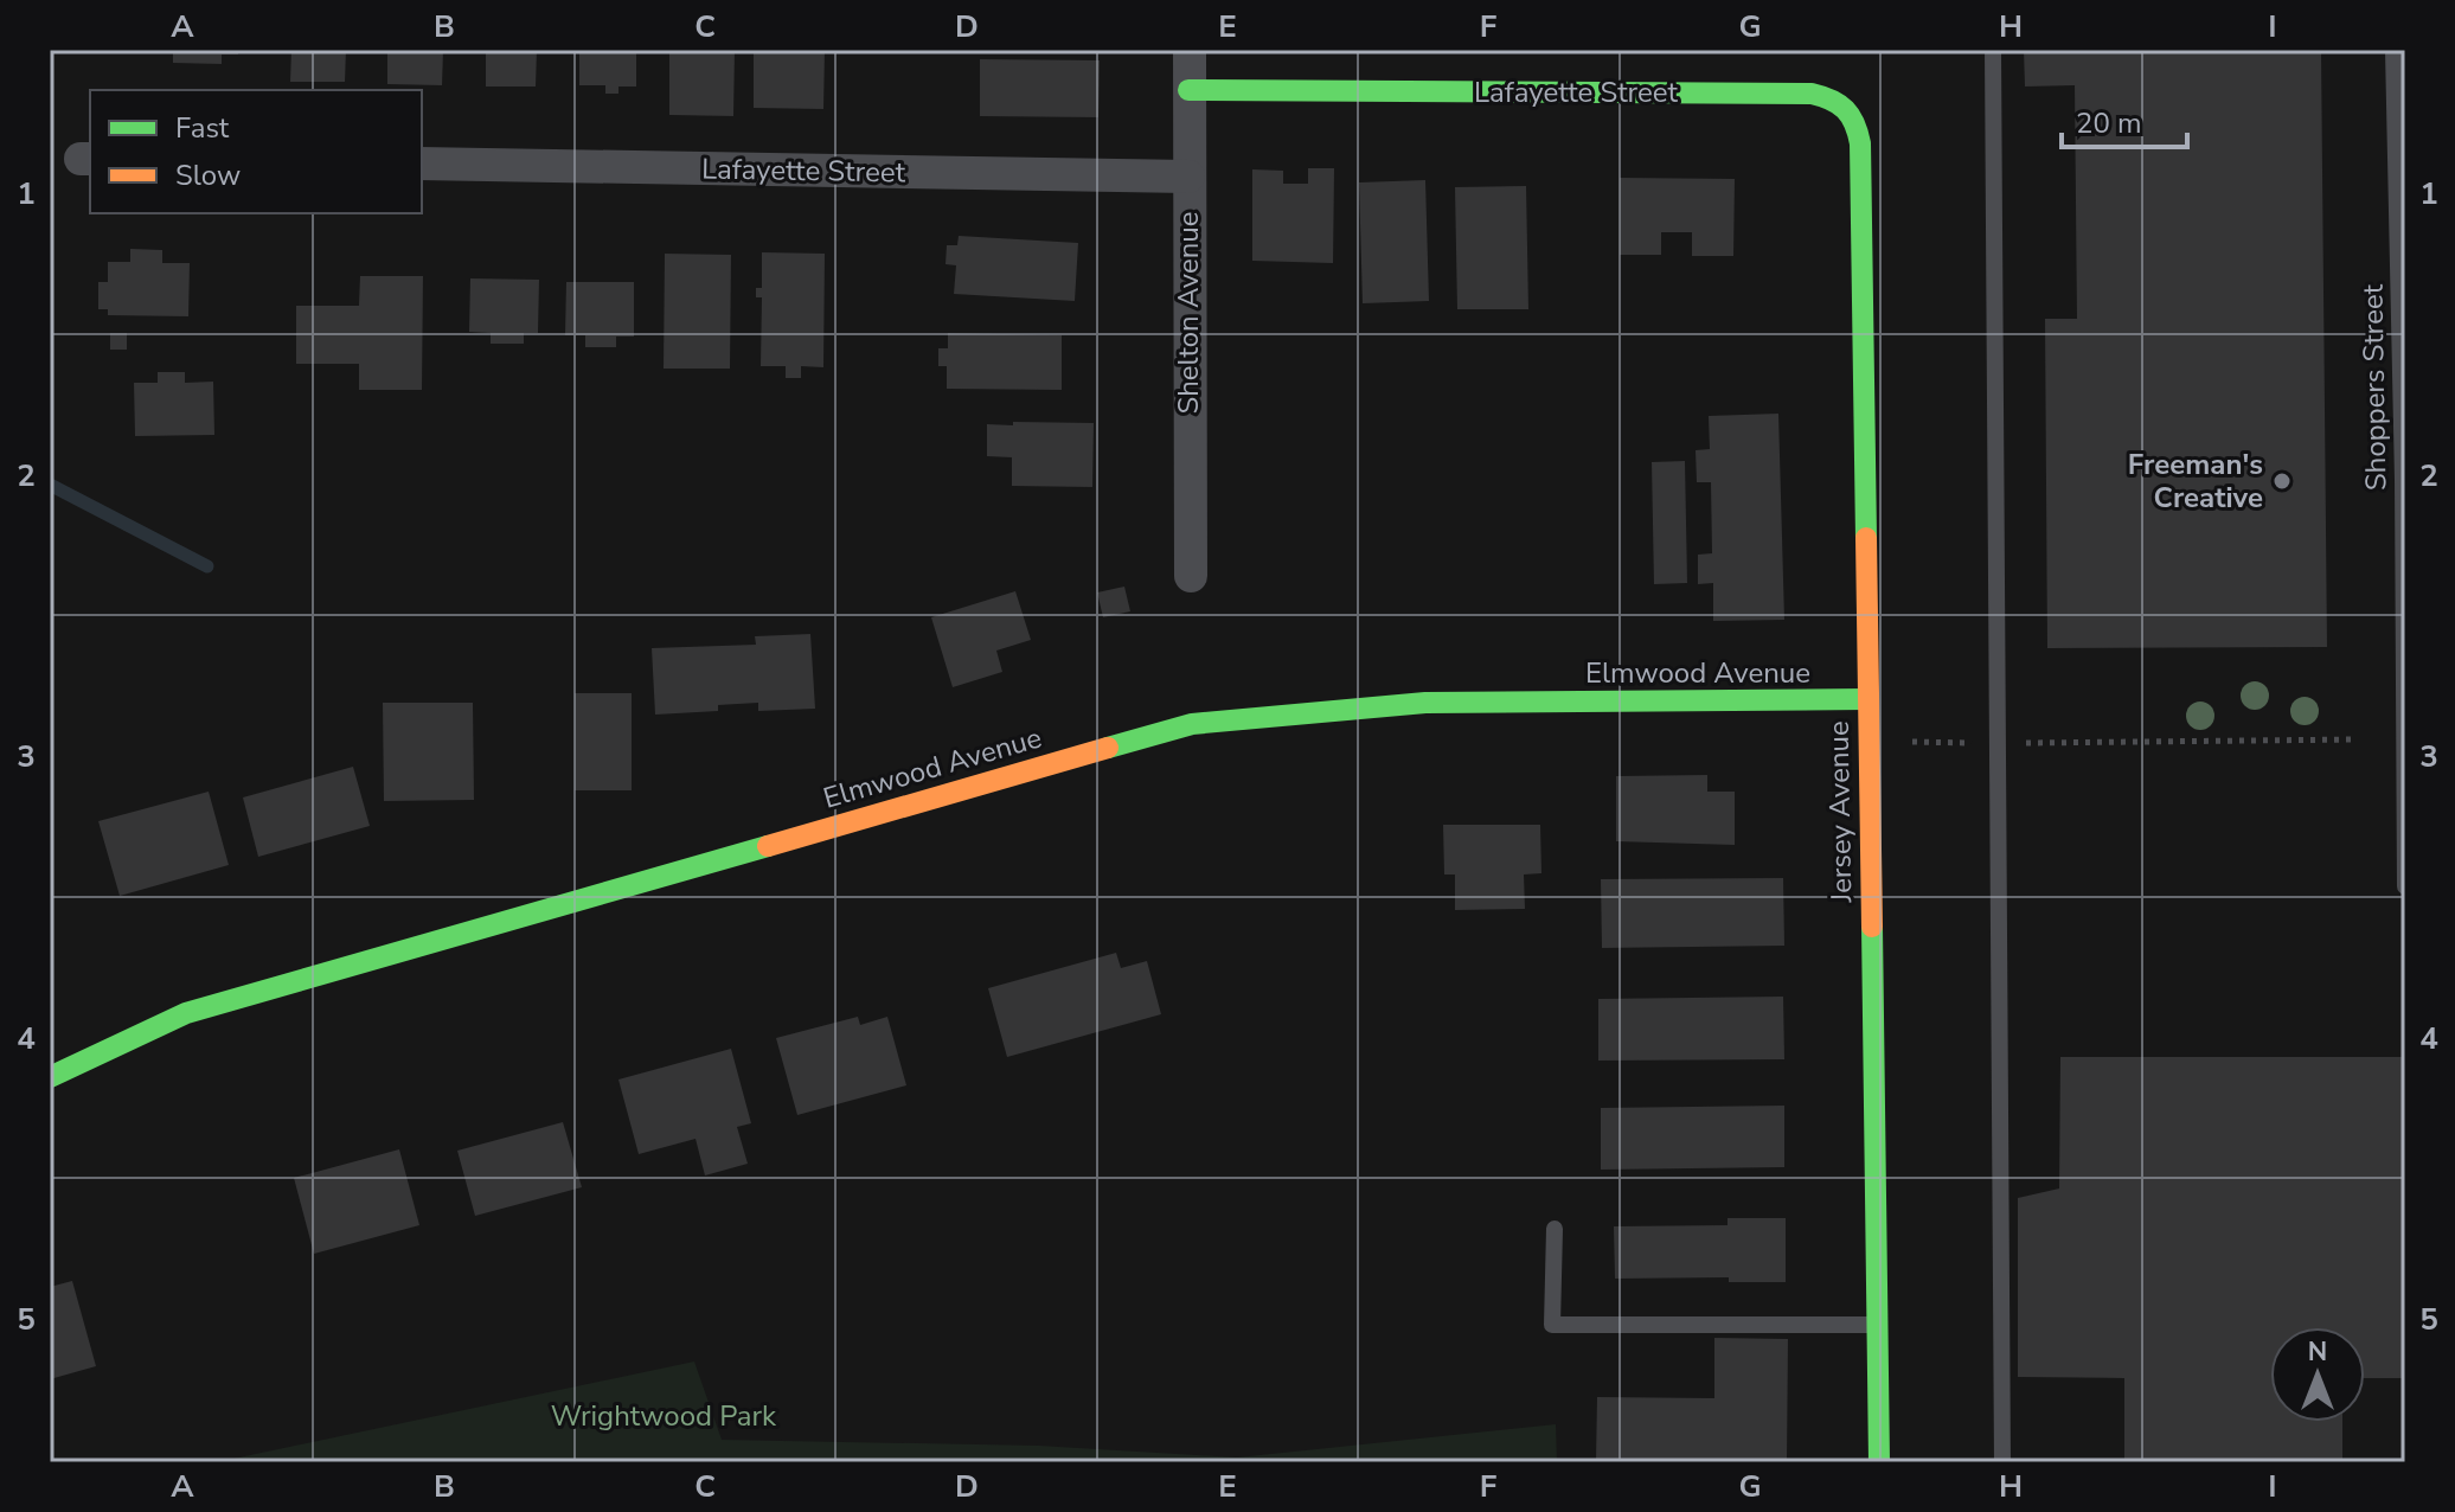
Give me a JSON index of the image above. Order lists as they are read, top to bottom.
{
  "streets": {
    "street": [
      "Lafayette Street",
      "Shelton Avenue",
      "Elmwood Avenue",
      "Jersey Avenue"
    ],
    "lane": ["Shoppers Street"]
  },
  "crossings": [
    ["Lafayette Street", "Shelton Avenue"],
    ["Lafayette Street", "Jersey Avenue"],
    ["Elmwood Avenue", "Jersey Avenue"]
  ],
  "parks": ["Wrightwood Park"],
  "places": ["Freeman's Creative"],
  "legend": ["Fast", "Slow"],
  "scale_bar": "20 m",
  "north": "top",
  "grid": {
    "columns": [
      "A",
      "B",
      "C",
      "D",
      "E",
      "F",
      "G",
      "H",
      "I"
    ],
    "rows": [
      "1",
      "2",
      "3",
      "4",
      "5"
    ]
  }
}
